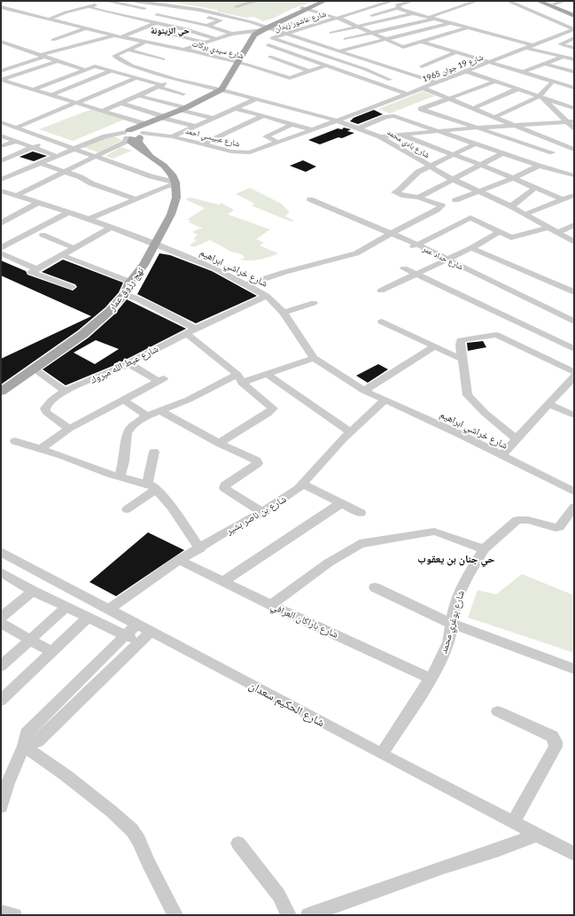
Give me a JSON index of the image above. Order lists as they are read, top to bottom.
{
  "streets": {
    "main road": ["نهج رزوق عمار"],
    "street": [
      "شارع عاشور زيدان",
      "شارع سيدي بركات",
      "شارع 19 جوان 1965",
      "شارع عبيبسي احمد",
      "شارع بادي محمد",
      "شارع حداد عمر",
      "شارع خراشي ابراهيم",
      "شارع عيط الله مبروك",
      "شارع بن ناصر بشير",
      "شارع باراكان العرافي",
      "شارع بوغري محمد",
      "شارع الحكيم سعدان"
    ]
  },
  "crossings": [
    ["شارع 19 جوان 1965", "شارع عبيبسي احمد"],
    ["شارع 19 جوان 1965", "شارع بادي محمد"],
    ["شارع عبيبسي احمد", "شارع بادي محمد"],
    ["شارع خراشي ابراهيم", "نهج رزوق عمار"],
    ["شارع خراشي ابراهيم", "شارع عيط الله مبروك"],
    ["شارع خراشي ابراهيم", "شارع بن ناصر بشير"],
    ["شارع بن ناصر بشير", "شارع باراكان العرافي"],
    ["شارع بن ناصر بشير", "شارع الحكيم سعدان"],
    ["شارع باراكان العرافي", "شارع بوغري محمد"],
    ["شارع بوغري محمد", "شارع الحكيم سعدان"]
  ],
  "districts": ["حي الزيتونة", "حي جنان بن يعقوب"]
}
